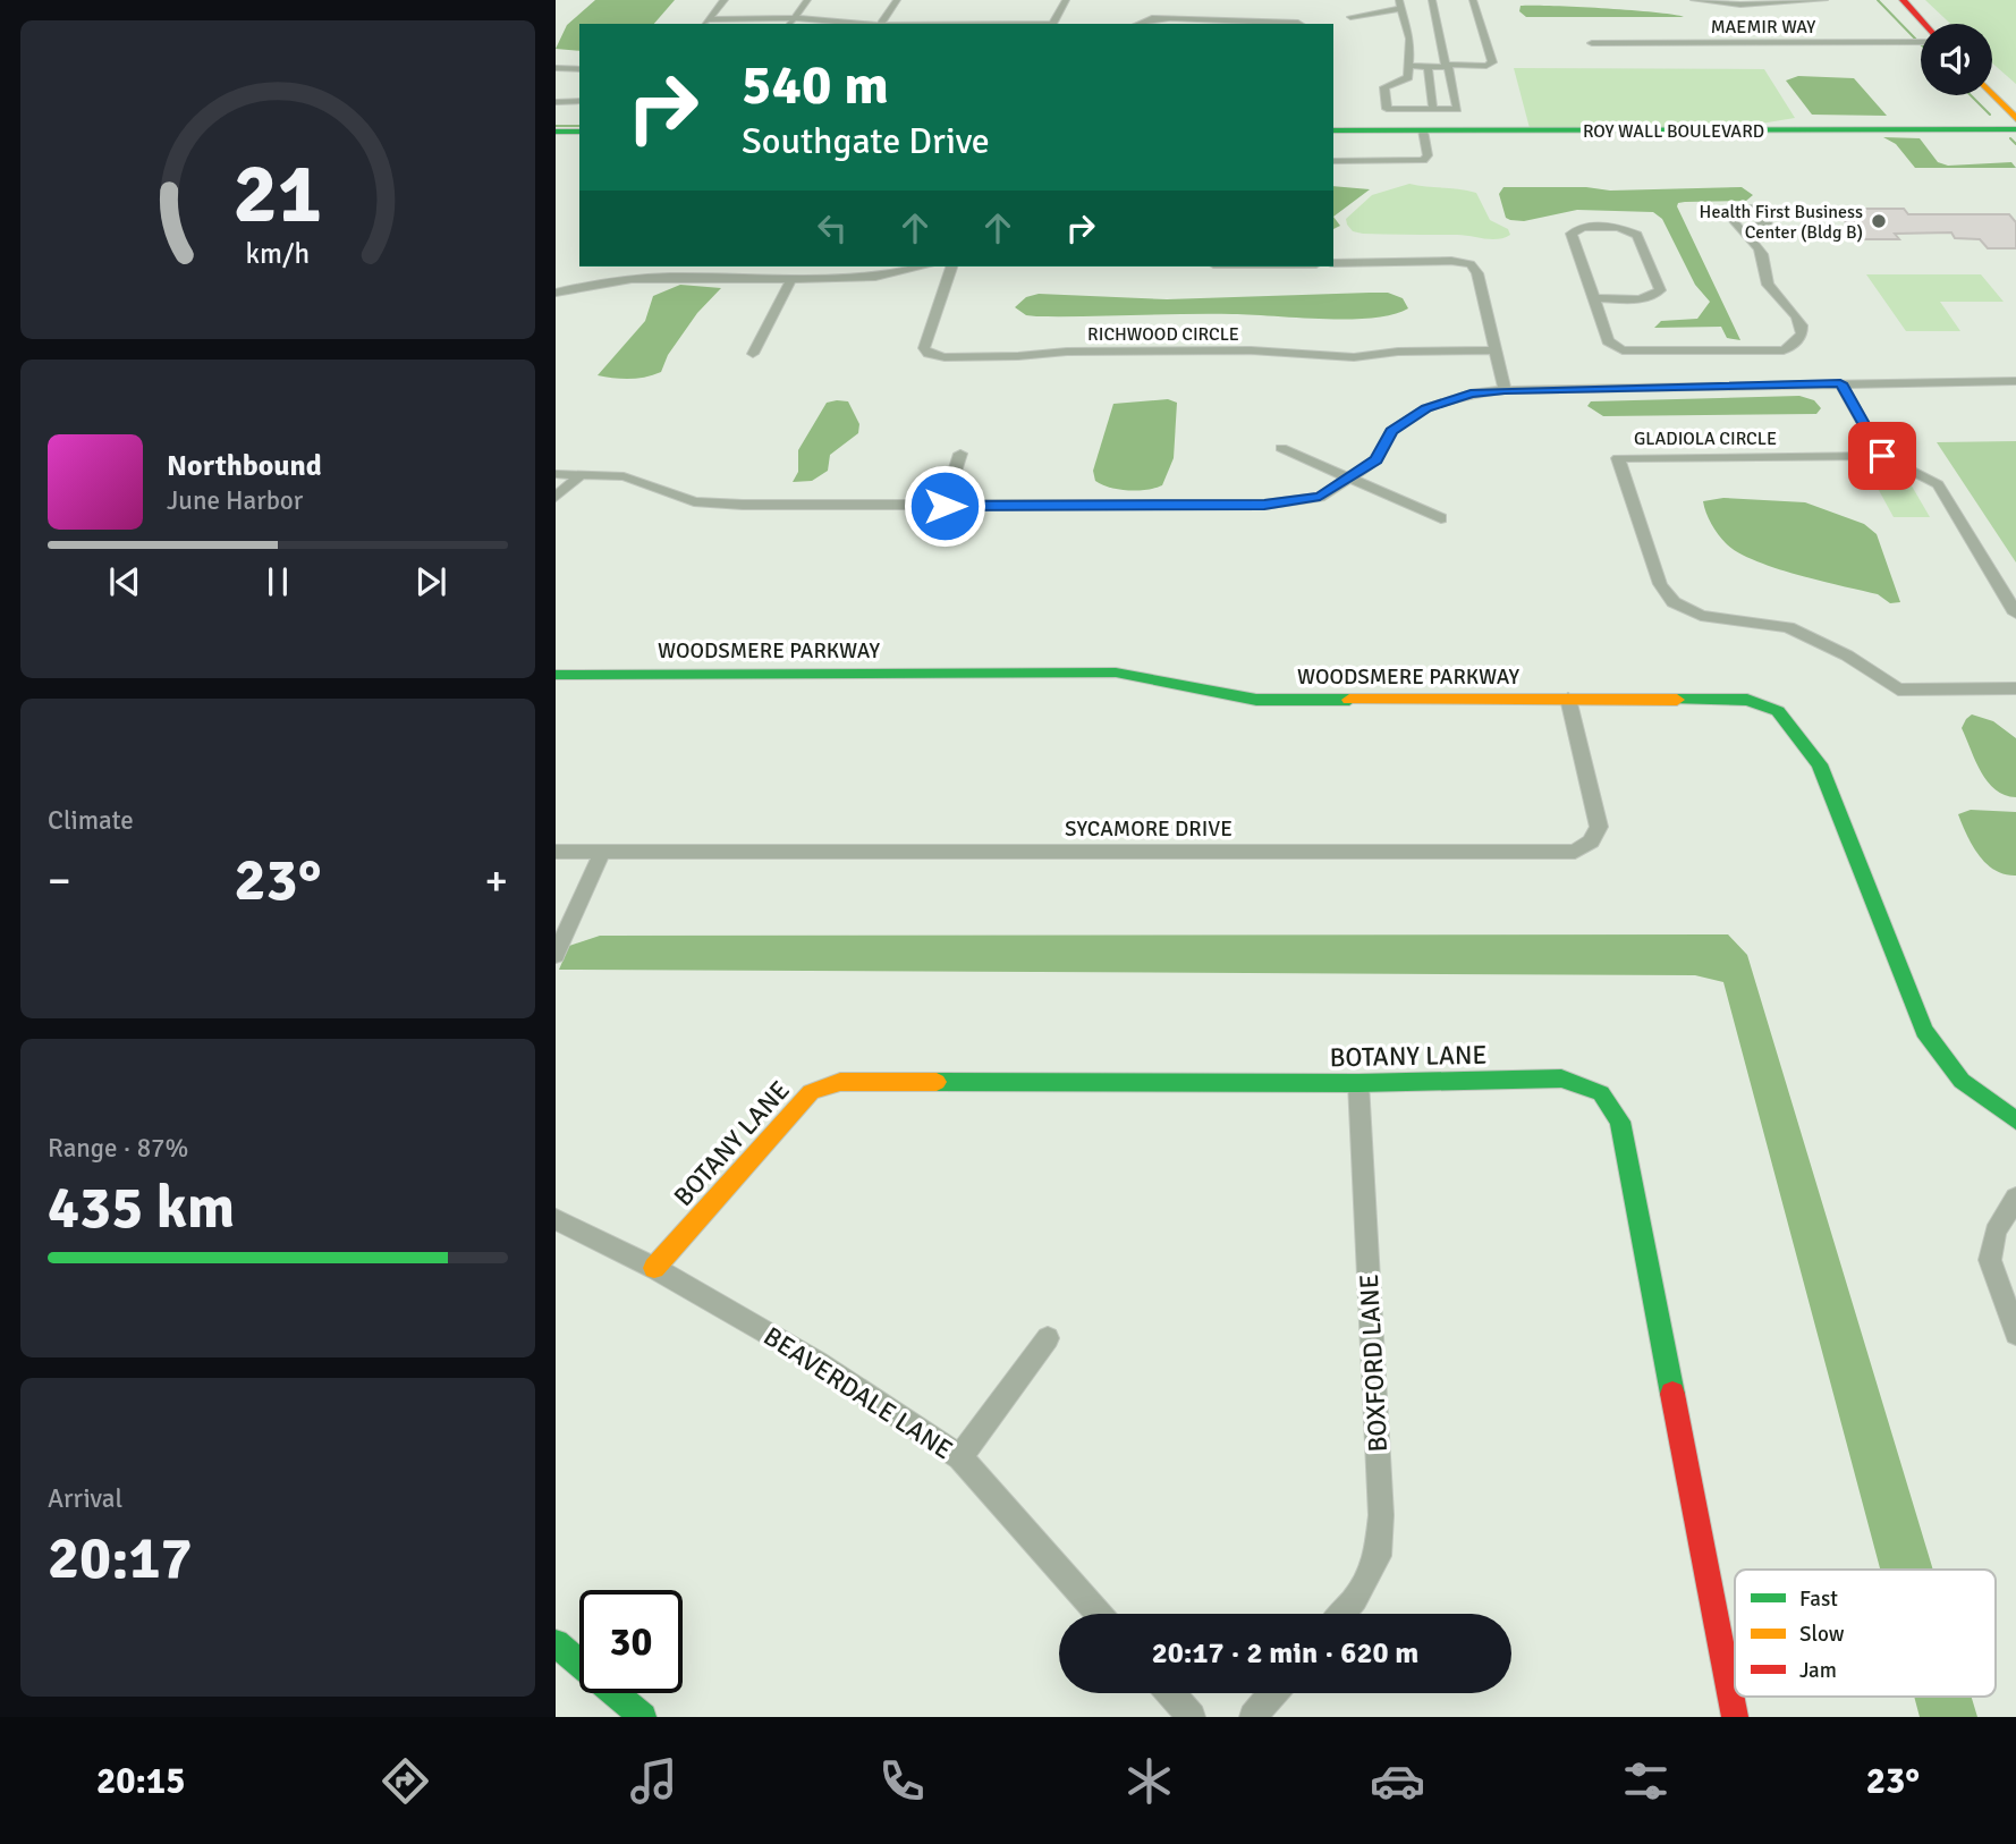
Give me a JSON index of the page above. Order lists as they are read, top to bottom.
{
  "streets": {
    "street": [
      "MAEMIR WAY",
      "ROY WALL BOULEVARD",
      "RICHWOOD CIRCLE",
      "GLADIOLA CIRCLE",
      "WOODSMERE PARKWAY",
      "SYCAMORE DRIVE",
      "BOTANY LANE",
      "BOXFORD LANE",
      "BEAVERDALE LANE"
    ]
  },
  "crossings": [
    ["WOODSMERE PARKWAY", "SYCAMORE DRIVE"],
    ["BOTANY LANE", "BOXFORD LANE"],
    ["BOTANY LANE", "BEAVERDALE LANE"]
  ],
  "places": ["Health First Business Center (Bldg B)"],
  "legend": ["Fast", "Slow", "Jam"],
  "page": {
    "turn": ["540 m", "Southgate Drive"],
    "song": ["Northbound", "June Harbor"],
    "tile": [
      "Climate",
      ["Range · 87%", "435 km"],
      ["Arrival", "20:17"]
    ],
    "heat": ["−", "23°", "+"],
    "limit": "30",
    "trip": "20:17 · 2 min · 620 m",
    "tabs": ["20:15", "23°"],
    "gauge": ["21", "km/h"]
  }
}
